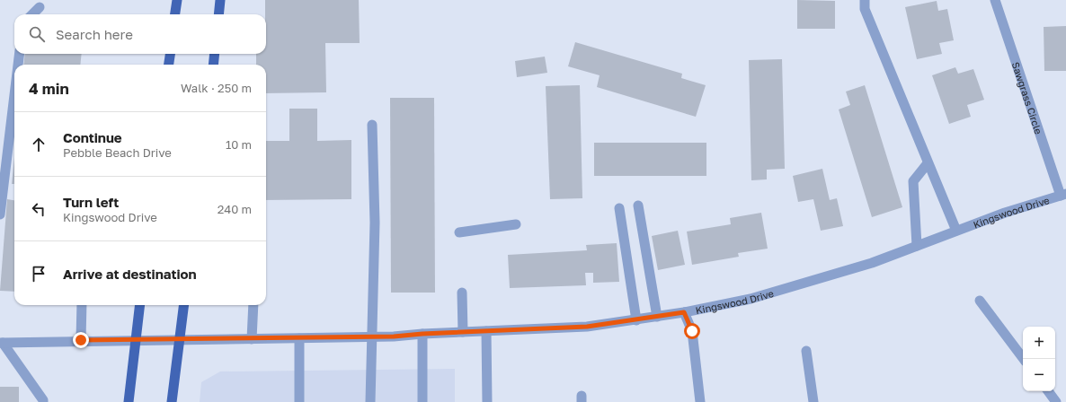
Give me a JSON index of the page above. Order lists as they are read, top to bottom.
{
  "streets": {
    "street": ["Sawgrass Circle", "Kingswood Drive"]
  },
  "crossings": [
    ["Sawgrass Circle", "Kingswood Drive"]
  ],
  "page": {
    "search": "Search here",
    "heading": ["4 min", "Walk · 250 m"],
    "list": [
      ["Continue", "Pebble Beach Drive", "10 m"],
      ["Turn left", "Kingswood Drive", "240 m"],
      "Arrive at destination"
    ],
    "map_buttons": ["+", "−"]
  }
}
